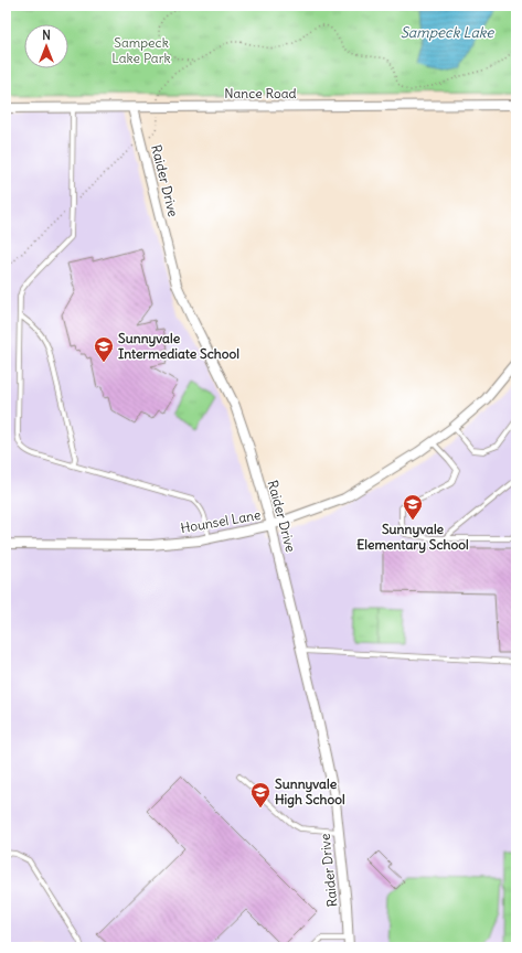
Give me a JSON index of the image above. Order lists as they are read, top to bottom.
{
  "streets": {
    "street": ["Nance Road", "Raider Drive", "Hounsel Lane"]
  },
  "crossings": [
    ["Nance Road", "Raider Drive"],
    ["Raider Drive", "Hounsel Lane"]
  ],
  "water": ["Sampeck Lake"],
  "parks": ["Sampeck Lake Park"],
  "places": {
    "school or university": ["Sunnyvale Intermediate School", "Sunnyvale Elementary School", "Sunnyvale High School"]
  },
  "north": "top"
}
